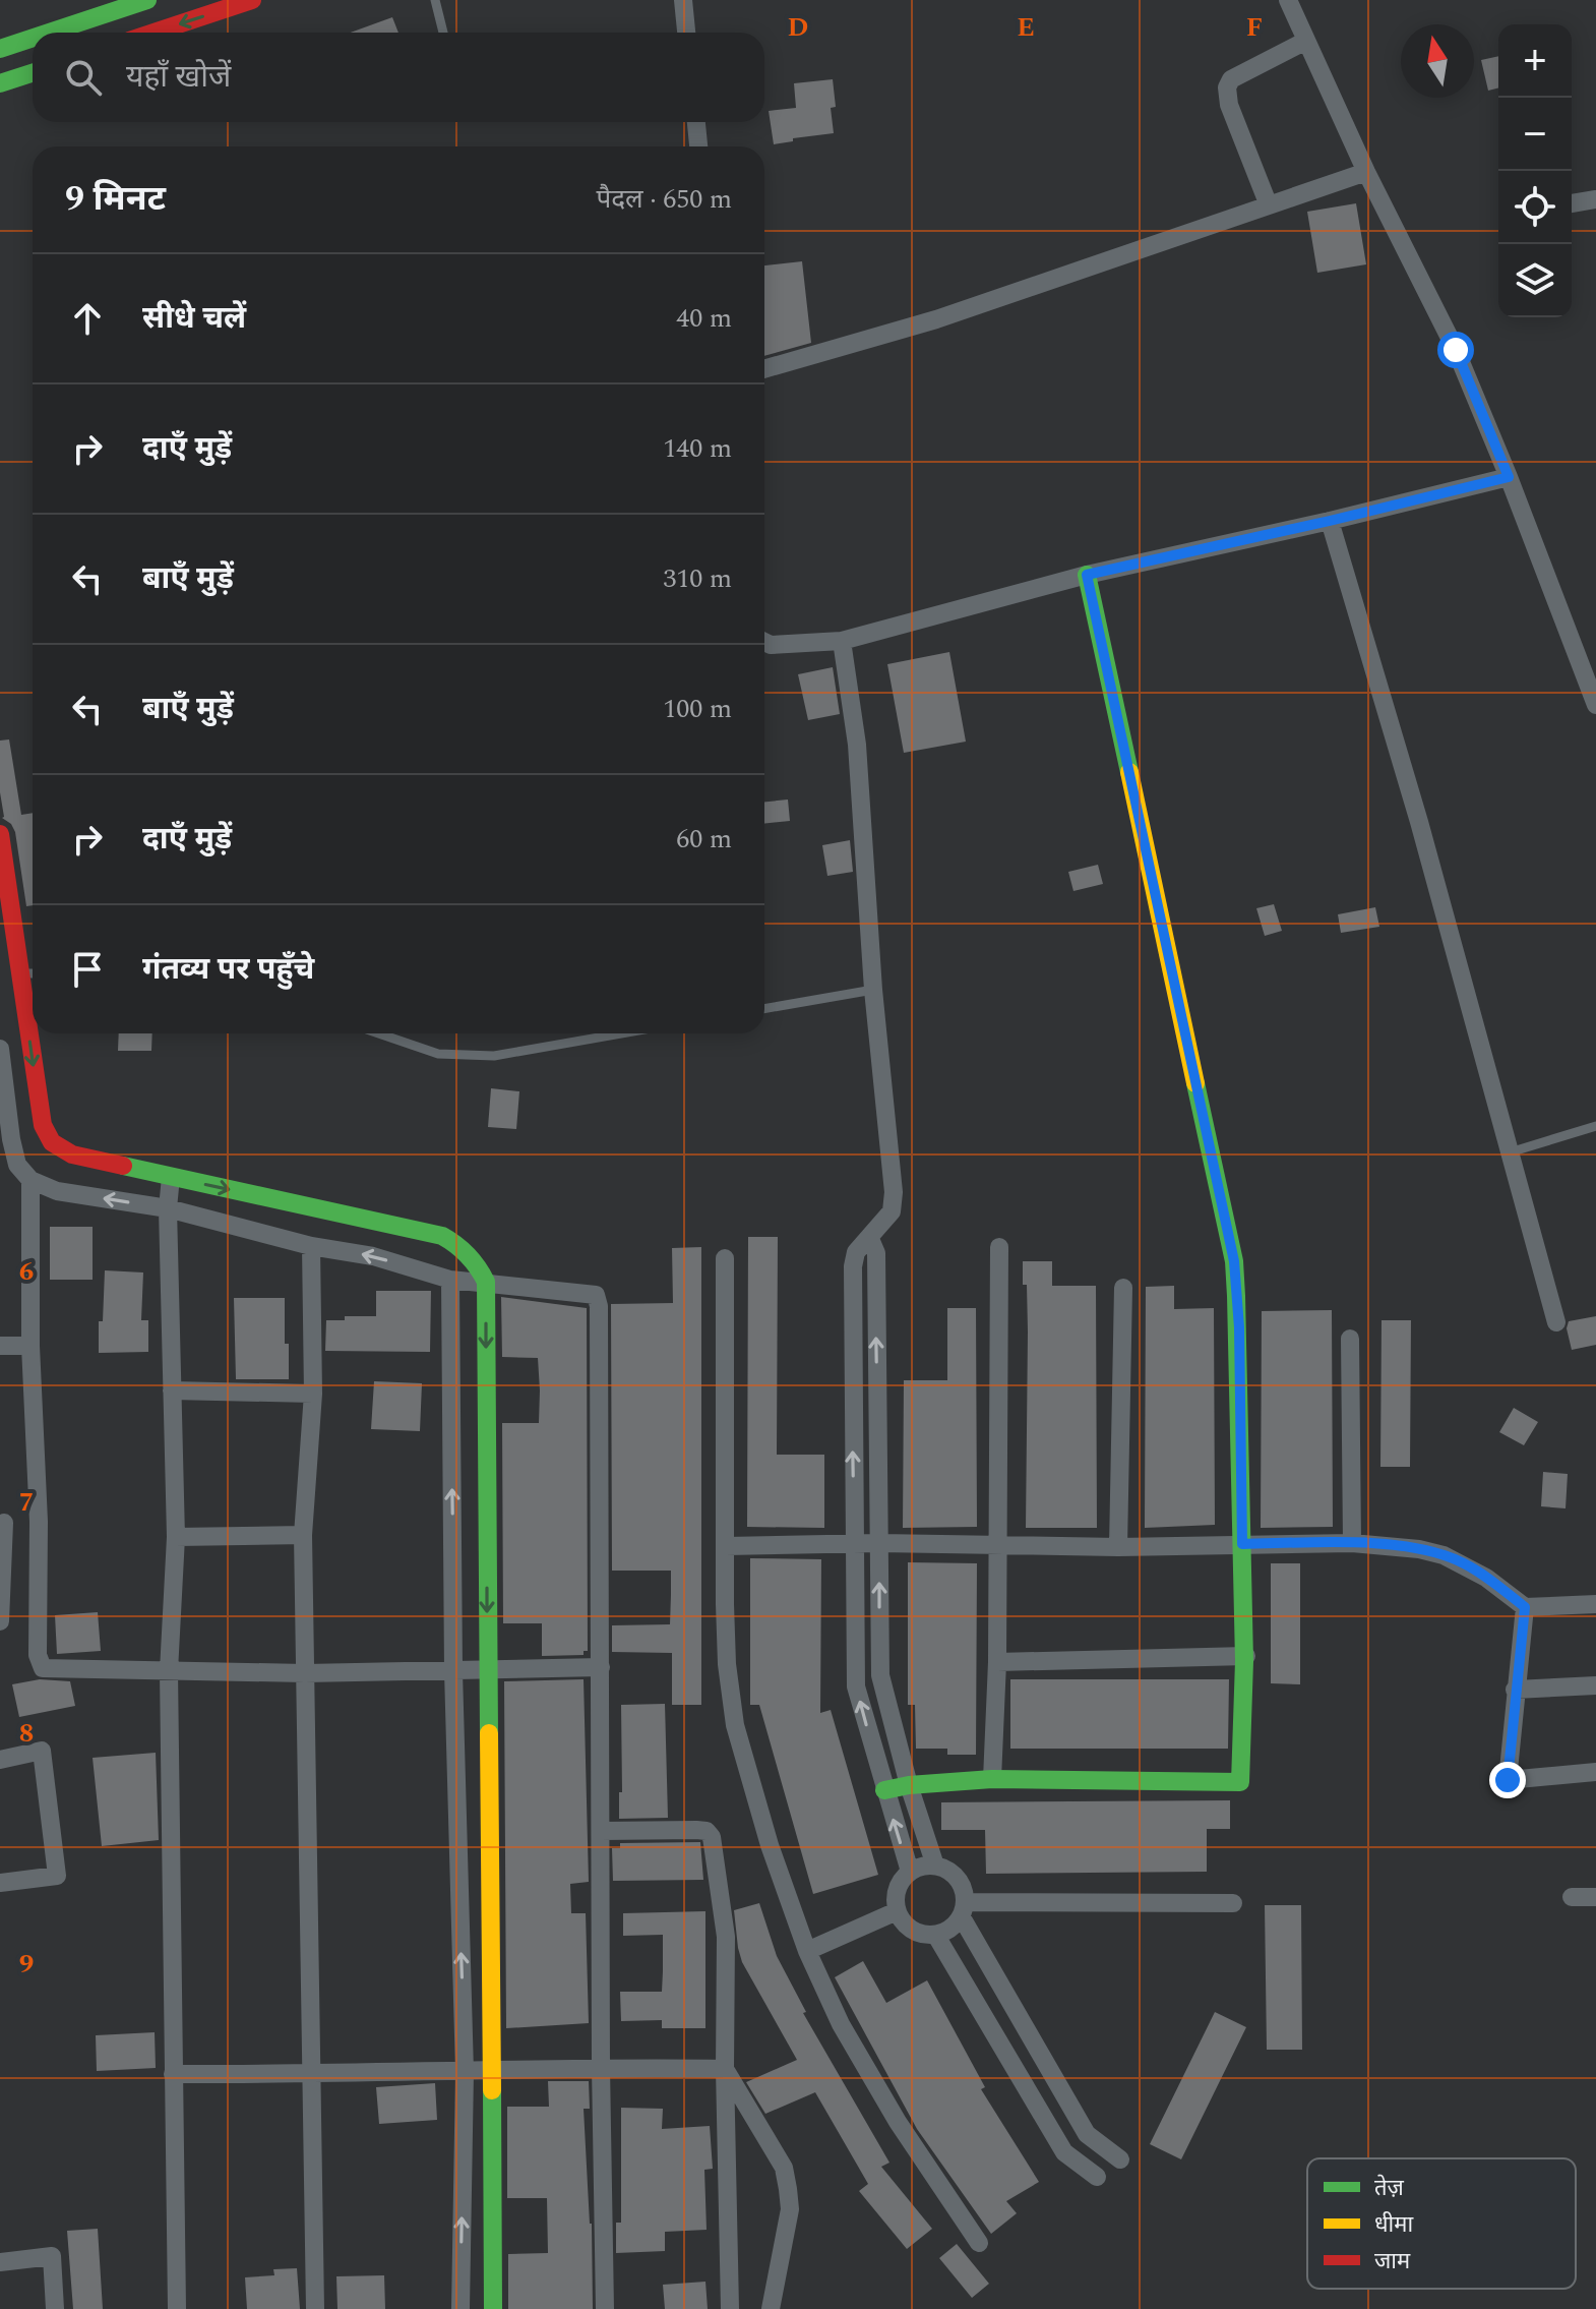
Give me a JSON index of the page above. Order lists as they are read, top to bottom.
{
  "legend": ["तेज़", "धीमा", "जाम"],
  "north": "top",
  "page": {
    "map_buttons": ["+", "−"],
    "search": "यहाँ खोजें",
    "heading": ["9 मिनट", "पैदल · 650 m"],
    "list": [
      ["सीधे चलें", "40 m"],
      ["दाएँ मुड़ें", "140 m"],
      ["बाएँ मुड़ें", "310 m"],
      ["बाएँ मुड़ें", "100 m"],
      ["दाएँ मुड़ें", "60 m"],
      "गंतव्य पर पहुँचे"
    ]
  },
  "grid": {
    "columns": ["D", "E", "F"],
    "rows": [
      "6",
      "7",
      "8",
      "9"
    ]
  }
}
